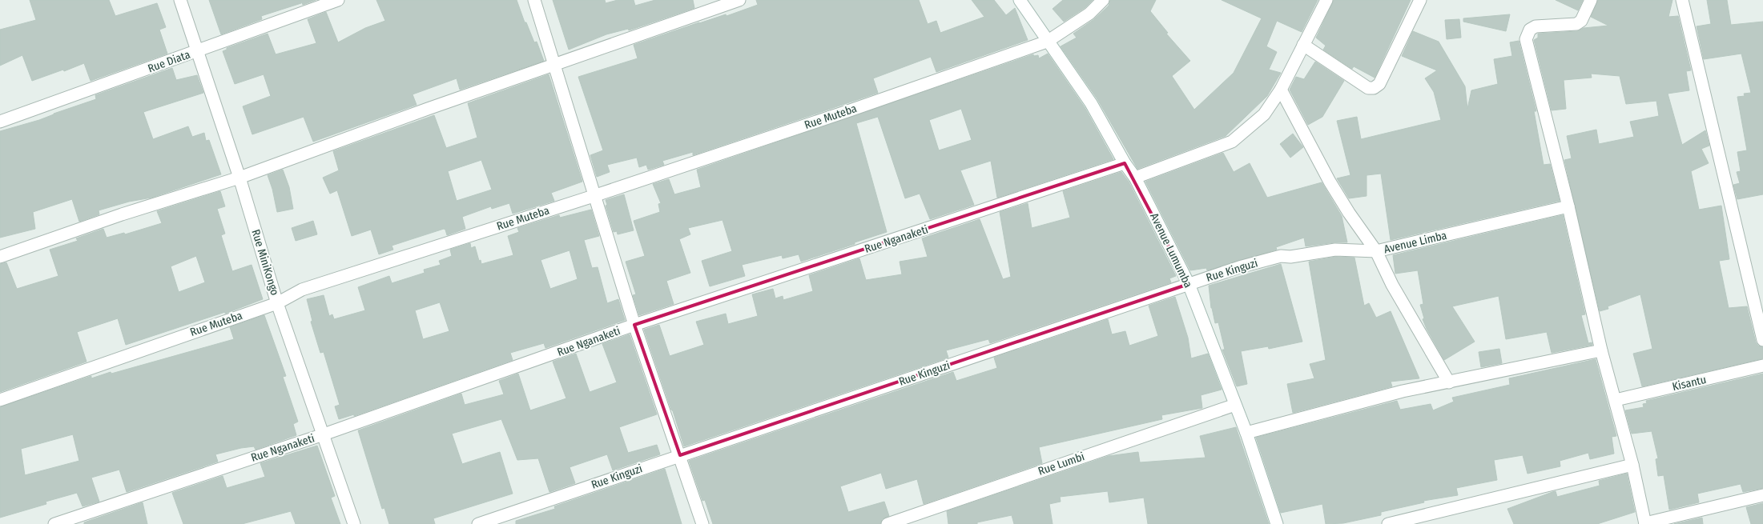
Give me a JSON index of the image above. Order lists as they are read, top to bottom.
{
  "streets": {
    "street": [
      "Rue Diata",
      "Rue Muteba",
      "Rue Nganaketi",
      "Avenue Limba",
      "Avenue Lumumba",
      "Rue MiniKongo",
      "Rue Kinguzi",
      "Kisantu",
      "Rue Lumbi"
    ]
  },
  "crossings": [
    ["Rue Diata", "Rue MiniKongo"],
    ["Rue Muteba", "Avenue Lumumba"],
    ["Rue Muteba", "Rue MiniKongo"],
    ["Rue Nganaketi", "Avenue Lumumba"],
    ["Rue Nganaketi", "Rue MiniKongo"],
    ["Avenue Limba", "Rue Kinguzi"],
    ["Avenue Lumumba", "Rue Kinguzi"],
    ["Avenue Lumumba", "Rue Lumbi"]
  ]
}
